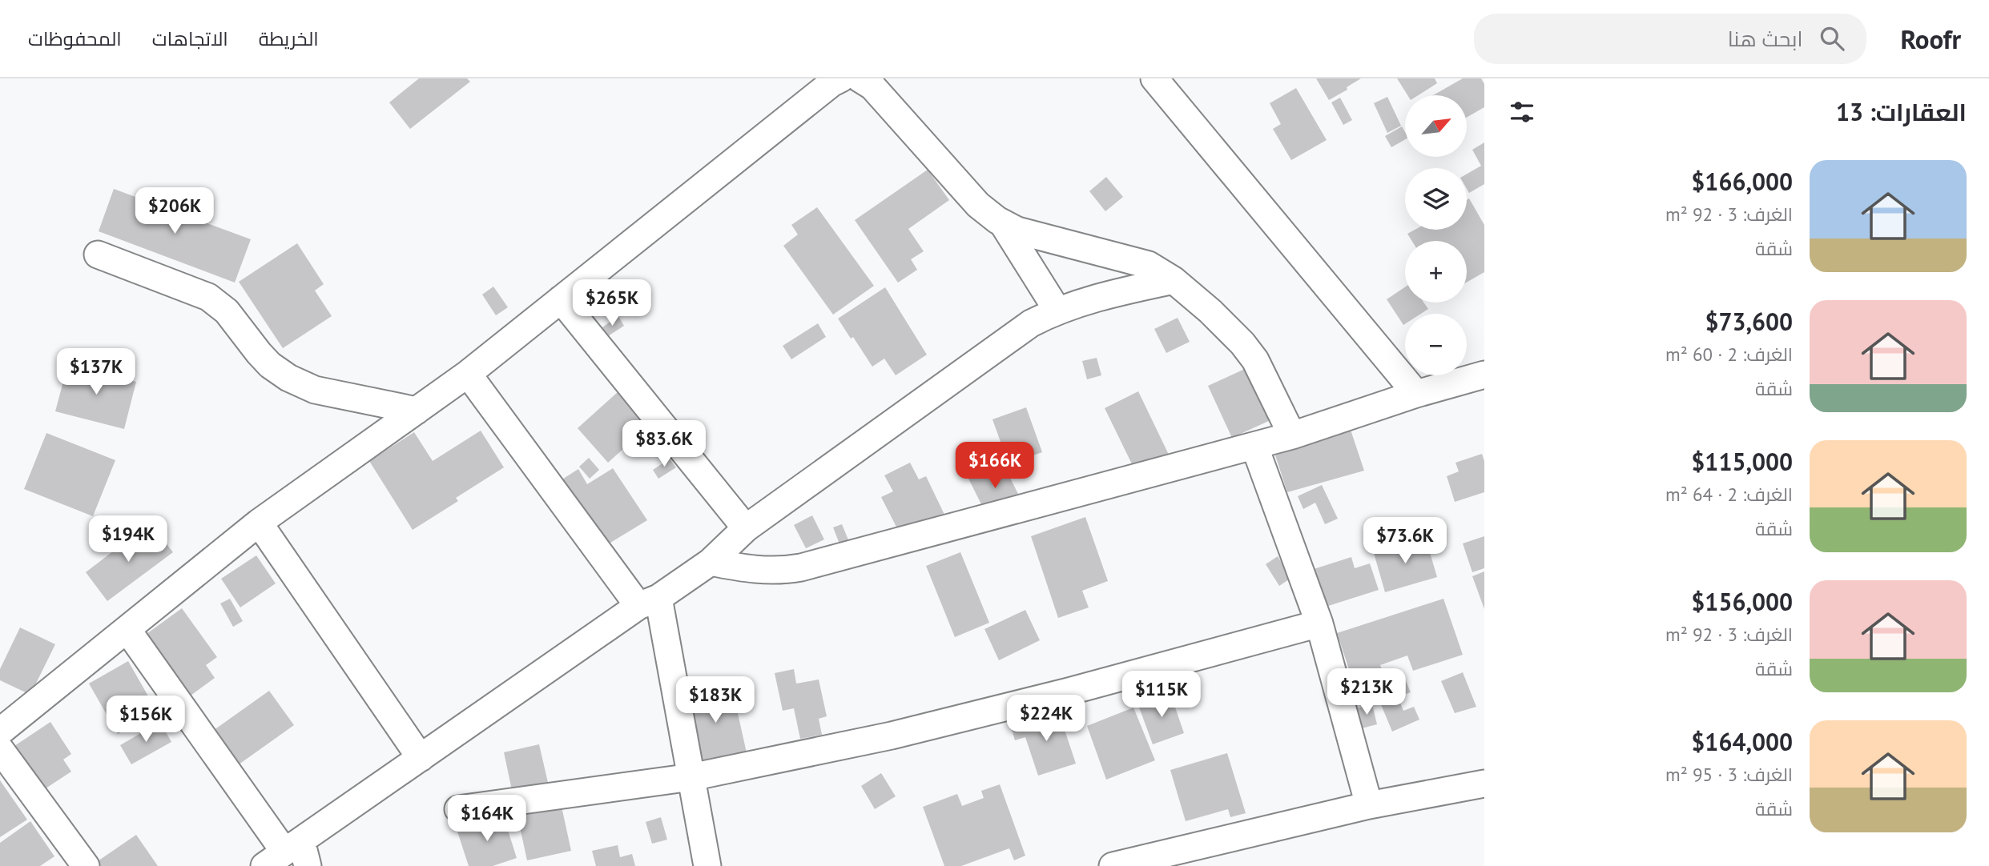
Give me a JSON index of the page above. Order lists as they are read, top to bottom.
{
  "north": "top right",
  "page": {
    "header": "Roofr",
    "search": "ابحث هنا",
    "nav": ["الخريطة", "الاتجاهات", "المحفوظات"],
    "heading": "العقارات: 13",
    "map_buttons": ["+", "−"],
    "list": [
      {
        "name": "$166,000",
        "note": "الغرف: 3 · 92 m² · شقة"
      },
      {
        "name": "$73,600",
        "note": "الغرف: 2 · 60 m² · شقة"
      },
      {
        "name": "$115,000",
        "note": "الغرف: 2 · 64 m² · شقة"
      },
      {
        "name": "$156,000",
        "note": "الغرف: 3 · 92 m² · شقة"
      },
      {
        "name": "$164,000",
        "note": "الغرف: 3 · 95 m² · شقة"
      }
    ],
    "price": [
      "$206K",
      "$265K",
      "$137K",
      "$83.6K",
      "$166K",
      "$194K",
      "$73.6K",
      "$213K",
      "$115K",
      "$183K",
      "$224K",
      "$156K",
      "$164K"
    ]
  }
}
